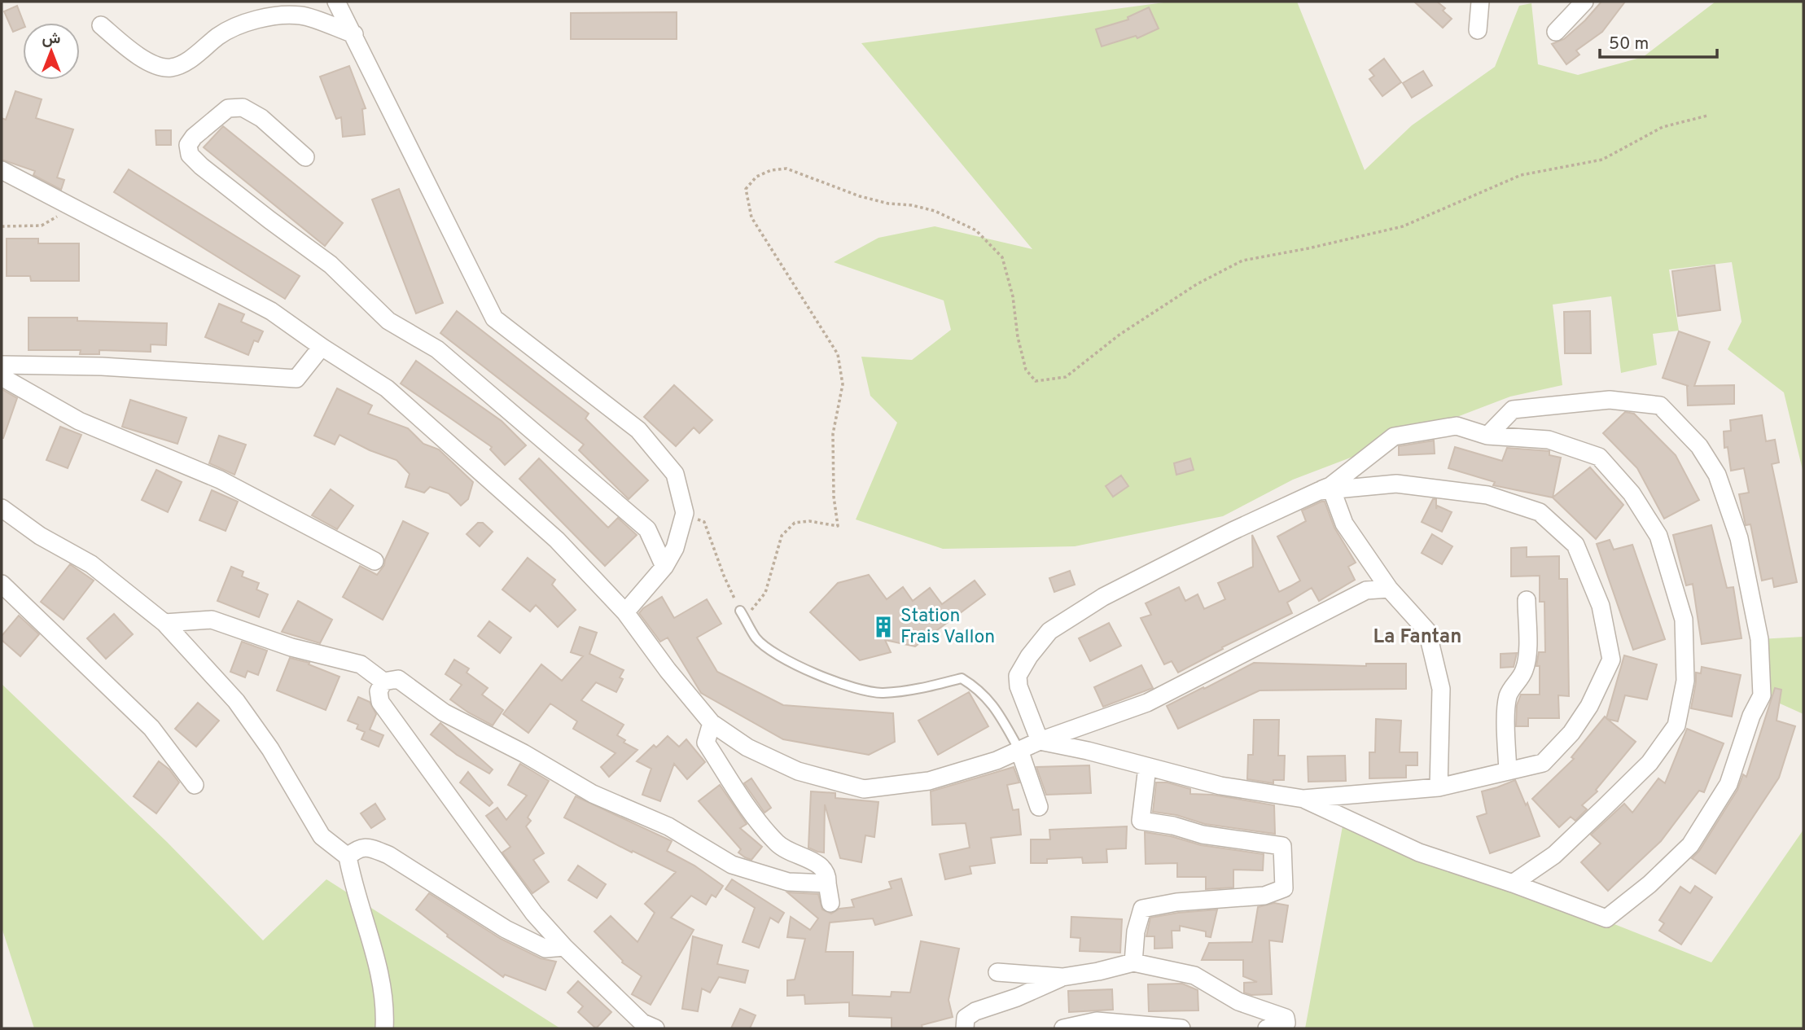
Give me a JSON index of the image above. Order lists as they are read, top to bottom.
{
  "districts": ["La Fantan"],
  "places": {
    "building": ["Station Frais Vallon"]
  },
  "scale_bar": "50 m",
  "north": "top"
}
